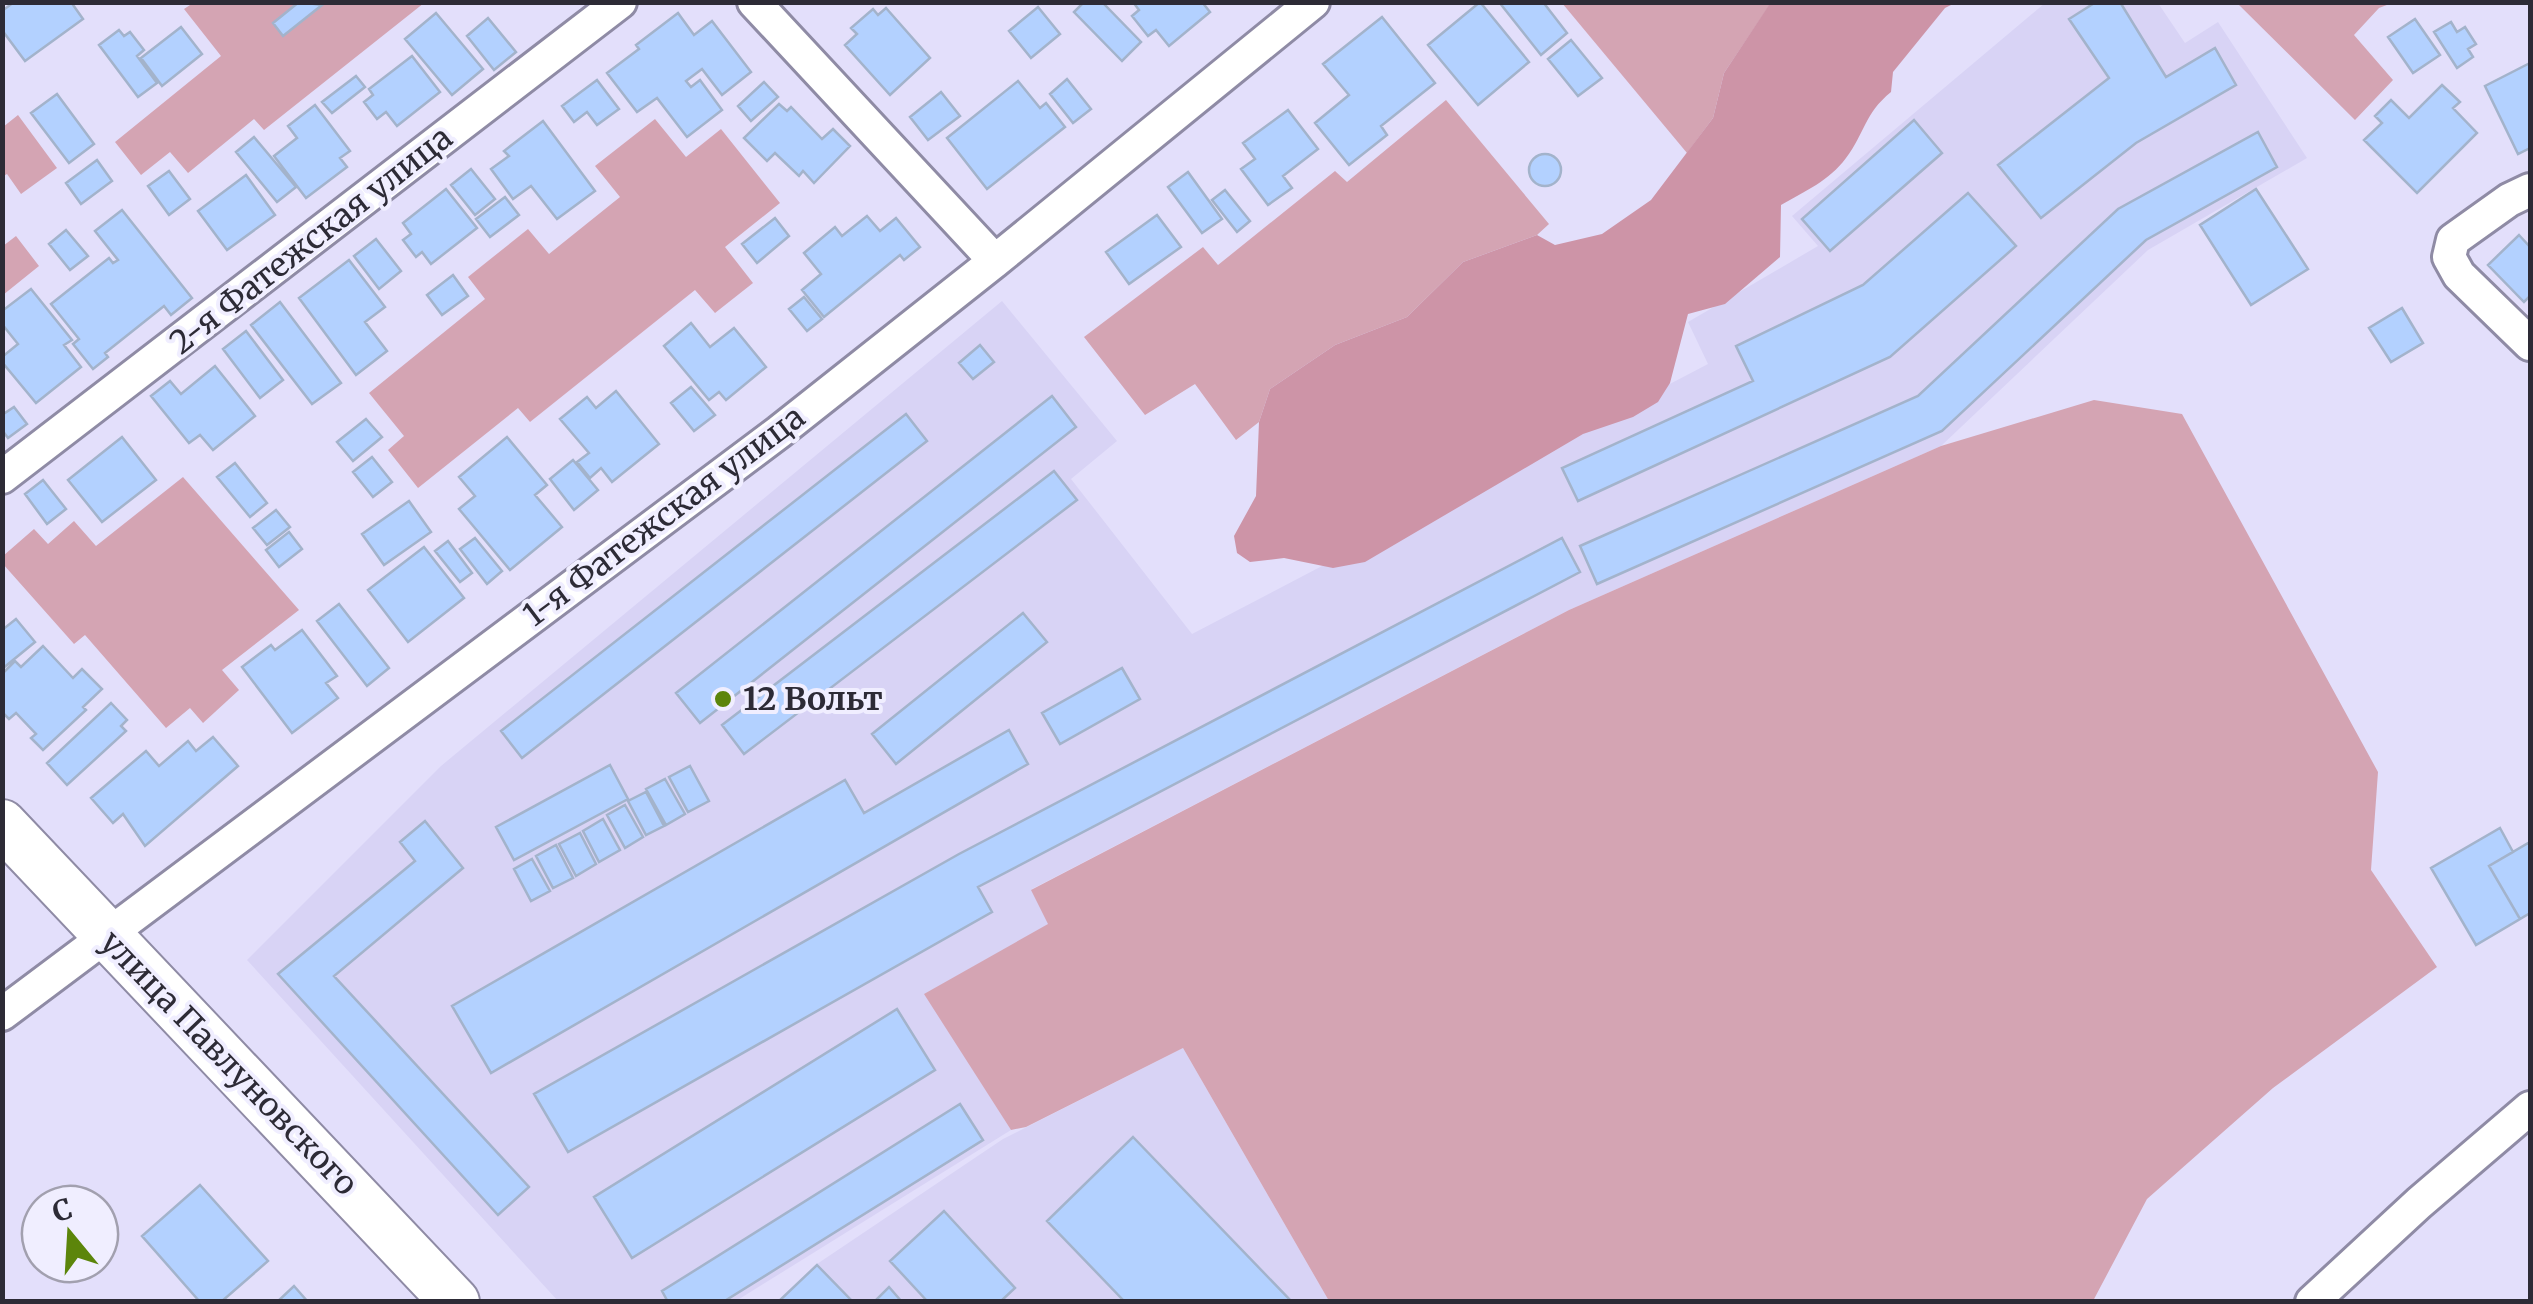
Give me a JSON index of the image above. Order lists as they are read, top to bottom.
{
  "streets": {
    "street": ["2-я Фатежская улица", "1-я Фатежская улица", "улица Павлуновского"]
  },
  "crossings": [
    ["1-я Фатежская улица", "улица Павлуновского"]
  ],
  "places": ["12 Вольт"],
  "north": "top"
}
